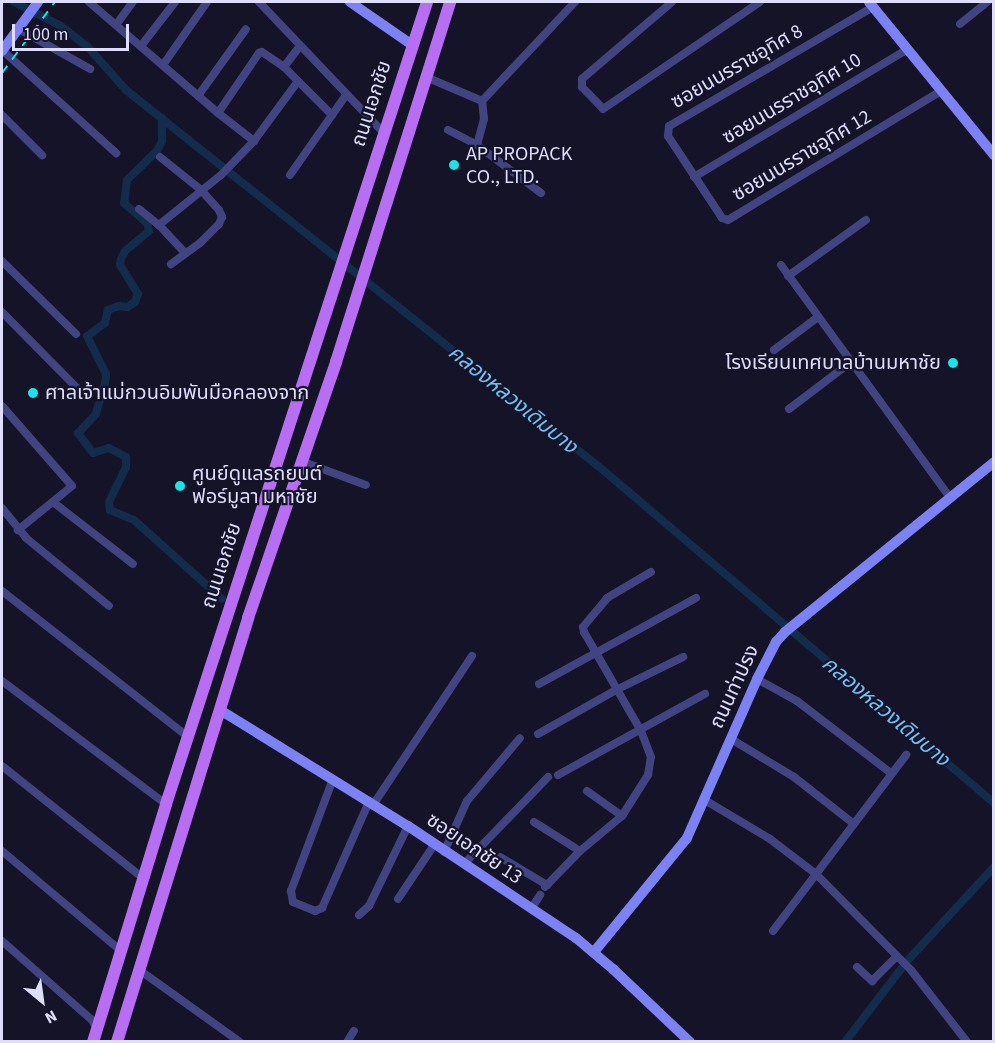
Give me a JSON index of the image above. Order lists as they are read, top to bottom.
{
  "streets": {
    "main road": ["ถนนเอกชัย"],
    "street": [
      "ซอยนนรราชอุทิศ 8",
      "ซอยนนรราชอุทิศ 10",
      "ซอยนนรราชอุทิศ 12",
      "ถนนท่าปรง",
      "ซอยเอกชัย 13"
    ]
  },
  "crossings": [
    ["ซอยนนรราชอุทิศ 8", "ซอยนนรราชอุทิศ 10"],
    ["ซอยนนรราชอุทิศ 8", "ซอยนนรราชอุทิศ 12"],
    ["ซอยนนรราชอุทิศ 10", "ซอยนนรราชอุทิศ 12"],
    ["ถนนเอกชัย", "ซอยเอกชัย 13"],
    ["ถนนท่าปรง", "ซอยเอกชัย 13"]
  ],
  "water": ["คลองหลวงเดิมบาง"],
  "places": [
    "AP PROPACK CO., LTD.",
    "โรงเรียนเทศบาลบ้านมหาชัย",
    "ศาลเจ้าแม่กวนอิมพันมือคลองจาก",
    "ศูนย์ดูแลรถยนต์ ฟอร์มูลา มหาชัย"
  ],
  "scale_bar": "100 m",
  "north": "bottom right"
}
